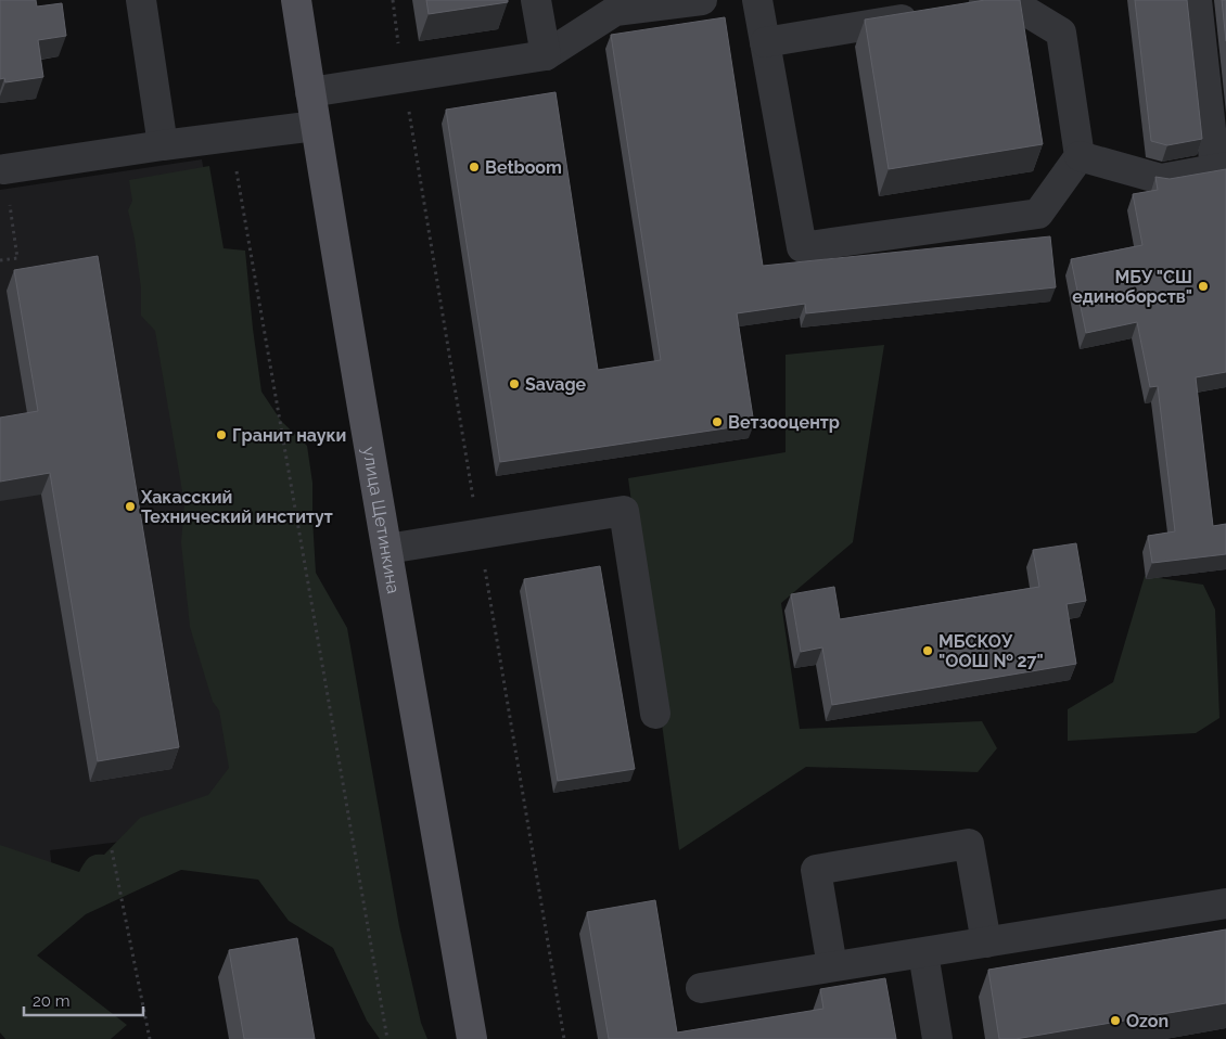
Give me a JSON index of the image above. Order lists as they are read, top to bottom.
{
  "streets": {
    "main road": ["улица Щетинкина"]
  },
  "places": [
    "Betboom",
    "МБУ \"СШ единоборств\"",
    "Savage",
    "Ветзооцентр",
    "Гранит науки",
    "Хакасский Технический институт",
    "МБСКОУ \"ООШ № 27\"",
    "Ozon"
  ],
  "scale_bar": "20 m"
}
